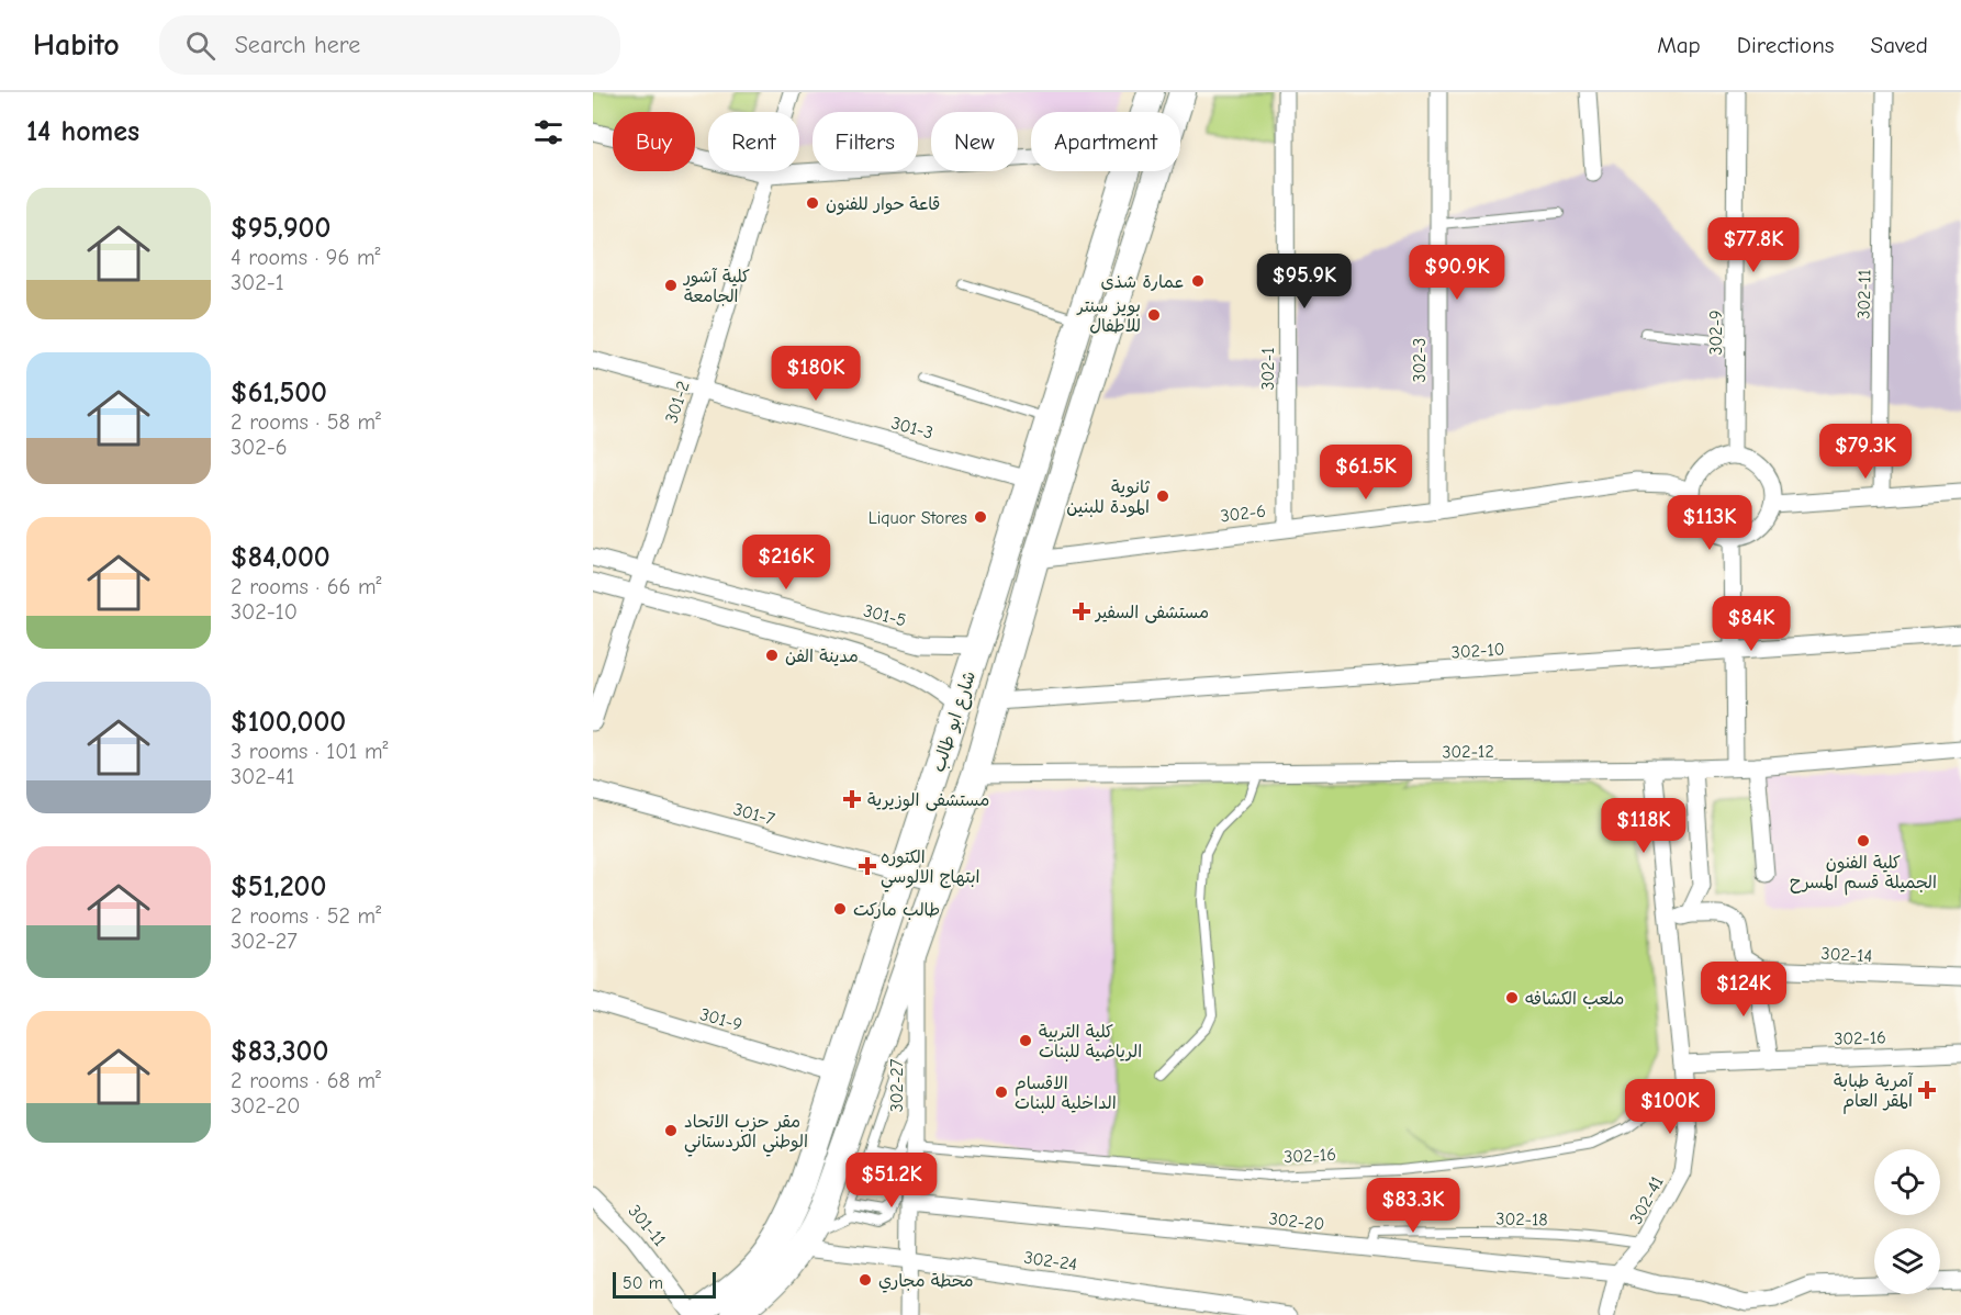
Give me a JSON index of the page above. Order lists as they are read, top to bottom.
{
  "streets": {
    "main road": ["شارع ابو طالب"],
    "street": [
      "302-11",
      "302-9",
      "302-3",
      "302-1",
      "301-2",
      "301-3",
      "302-6",
      "301-5",
      "302-10",
      "302-12",
      "301-7",
      "302-14",
      "301-9",
      "302-16",
      "302-27",
      "302-41",
      "302-20",
      "301-11",
      "302-24"
    ],
    "lane": ["302-18"]
  },
  "crossings": [
    ["302-9", "302-6"],
    ["302-3", "302-6"],
    ["302-1", "302-6"],
    ["301-2", "301-3"],
    ["301-2", "301-5"],
    ["301-3", "شارع ابو طالب"],
    ["302-6", "شارع ابو طالب"],
    ["301-5", "شارع ابو طالب"],
    ["302-10", "شارع ابو طالب"],
    ["شارع ابو طالب", "302-12"],
    ["شارع ابو طالب", "301-7"],
    ["شارع ابو طالب", "301-9"],
    ["شارع ابو طالب", "302-27"],
    ["شارع ابو طالب", "301-11"],
    ["شارع ابو طالب", "302-24"],
    ["302-12", "302-41"],
    ["302-16", "302-27"],
    ["302-16", "302-41"],
    ["302-27", "302-20"],
    ["302-27", "302-24"],
    ["302-41", "302-18"],
    ["302-41", "302-20"],
    ["302-18", "302-20"]
  ],
  "places": {
    "other": [
      "قاعة حوار للفنون",
      "عمارة شذى",
      "كلية آشور الجامعة",
      "بويز سنتر للاطفال",
      "ثانوية المودة للبنين",
      "Liquor Stores",
      "مدينة الفن",
      "كلية الفنون الجميلة قسم المسرح",
      "طالب ماركت",
      "ملعب الكشافه",
      "كلية التربية الرياضية للبنات",
      "الاقسام الداخلية للبنات",
      "مقر حزب الاتحاد الوطني الكردستاني",
      "محطة مجاري"
    ],
    "health": [
      "مستشفى السفير",
      "مستشفى الوزيرية",
      "الكتوره ابتهاج الالوسي",
      "آمرية طبابة المقر العام"
    ]
  },
  "scale_bar": "50 m",
  "page": {
    "header": "Habito",
    "search": "Search here",
    "nav": ["Map", "Directions", "Saved"],
    "heading": "14 homes",
    "chip": [
      "Buy",
      "Rent",
      "Filters",
      "New",
      "Apartment"
    ],
    "list": [
      {
        "name": "$95,900",
        "note": "4 rooms · 96 m² · 302-1"
      },
      {
        "name": "$61,500",
        "note": "2 rooms · 58 m² · 302-6"
      },
      {
        "name": "$84,000",
        "note": "2 rooms · 66 m² · 302-10"
      },
      {
        "name": "$100,000",
        "note": "3 rooms · 101 m² · 302-41"
      },
      {
        "name": "$51,200",
        "note": "2 rooms · 52 m² · 302-27"
      },
      {
        "name": "$83,300",
        "note": "2 rooms · 68 m² · 302-20"
      }
    ],
    "price": [
      "$77.8K",
      "$90.9K",
      "$95.9K",
      "$180K",
      "$79.3K",
      "$61.5K",
      "$113K",
      "$216K",
      "$84K",
      "$118K",
      "$124K",
      "$100K",
      "$51.2K",
      "$83.3K"
    ],
    "scale": "50 m"
  }
}
